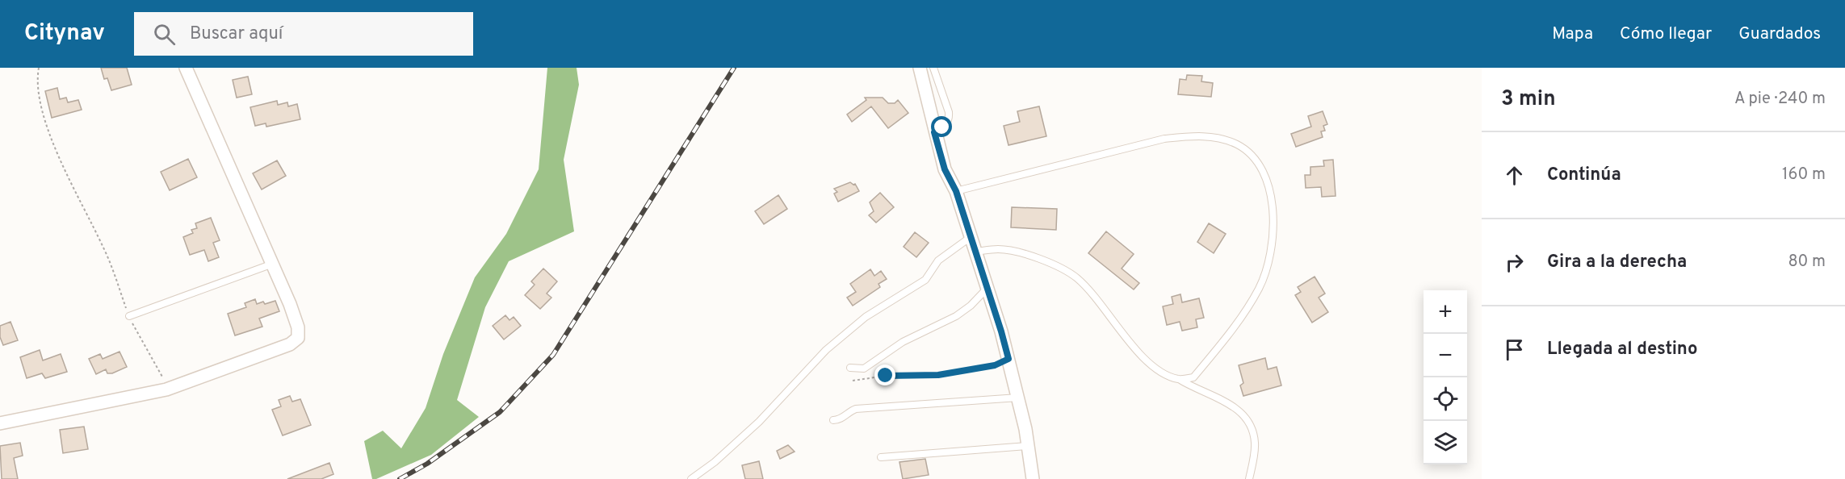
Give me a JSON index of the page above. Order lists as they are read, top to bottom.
{
  "page": {
    "header": "Citynav",
    "search": "Buscar aquí",
    "nav": ["Mapa", "Cómo llegar", "Guardados"],
    "heading": ["3 min", "A pie · 240 m"],
    "list": [
      ["Continúa", "160 m"],
      ["Gira a la derecha", "80 m"],
      "Llegada al destino"
    ],
    "map_buttons": ["+", "−"]
  }
}
